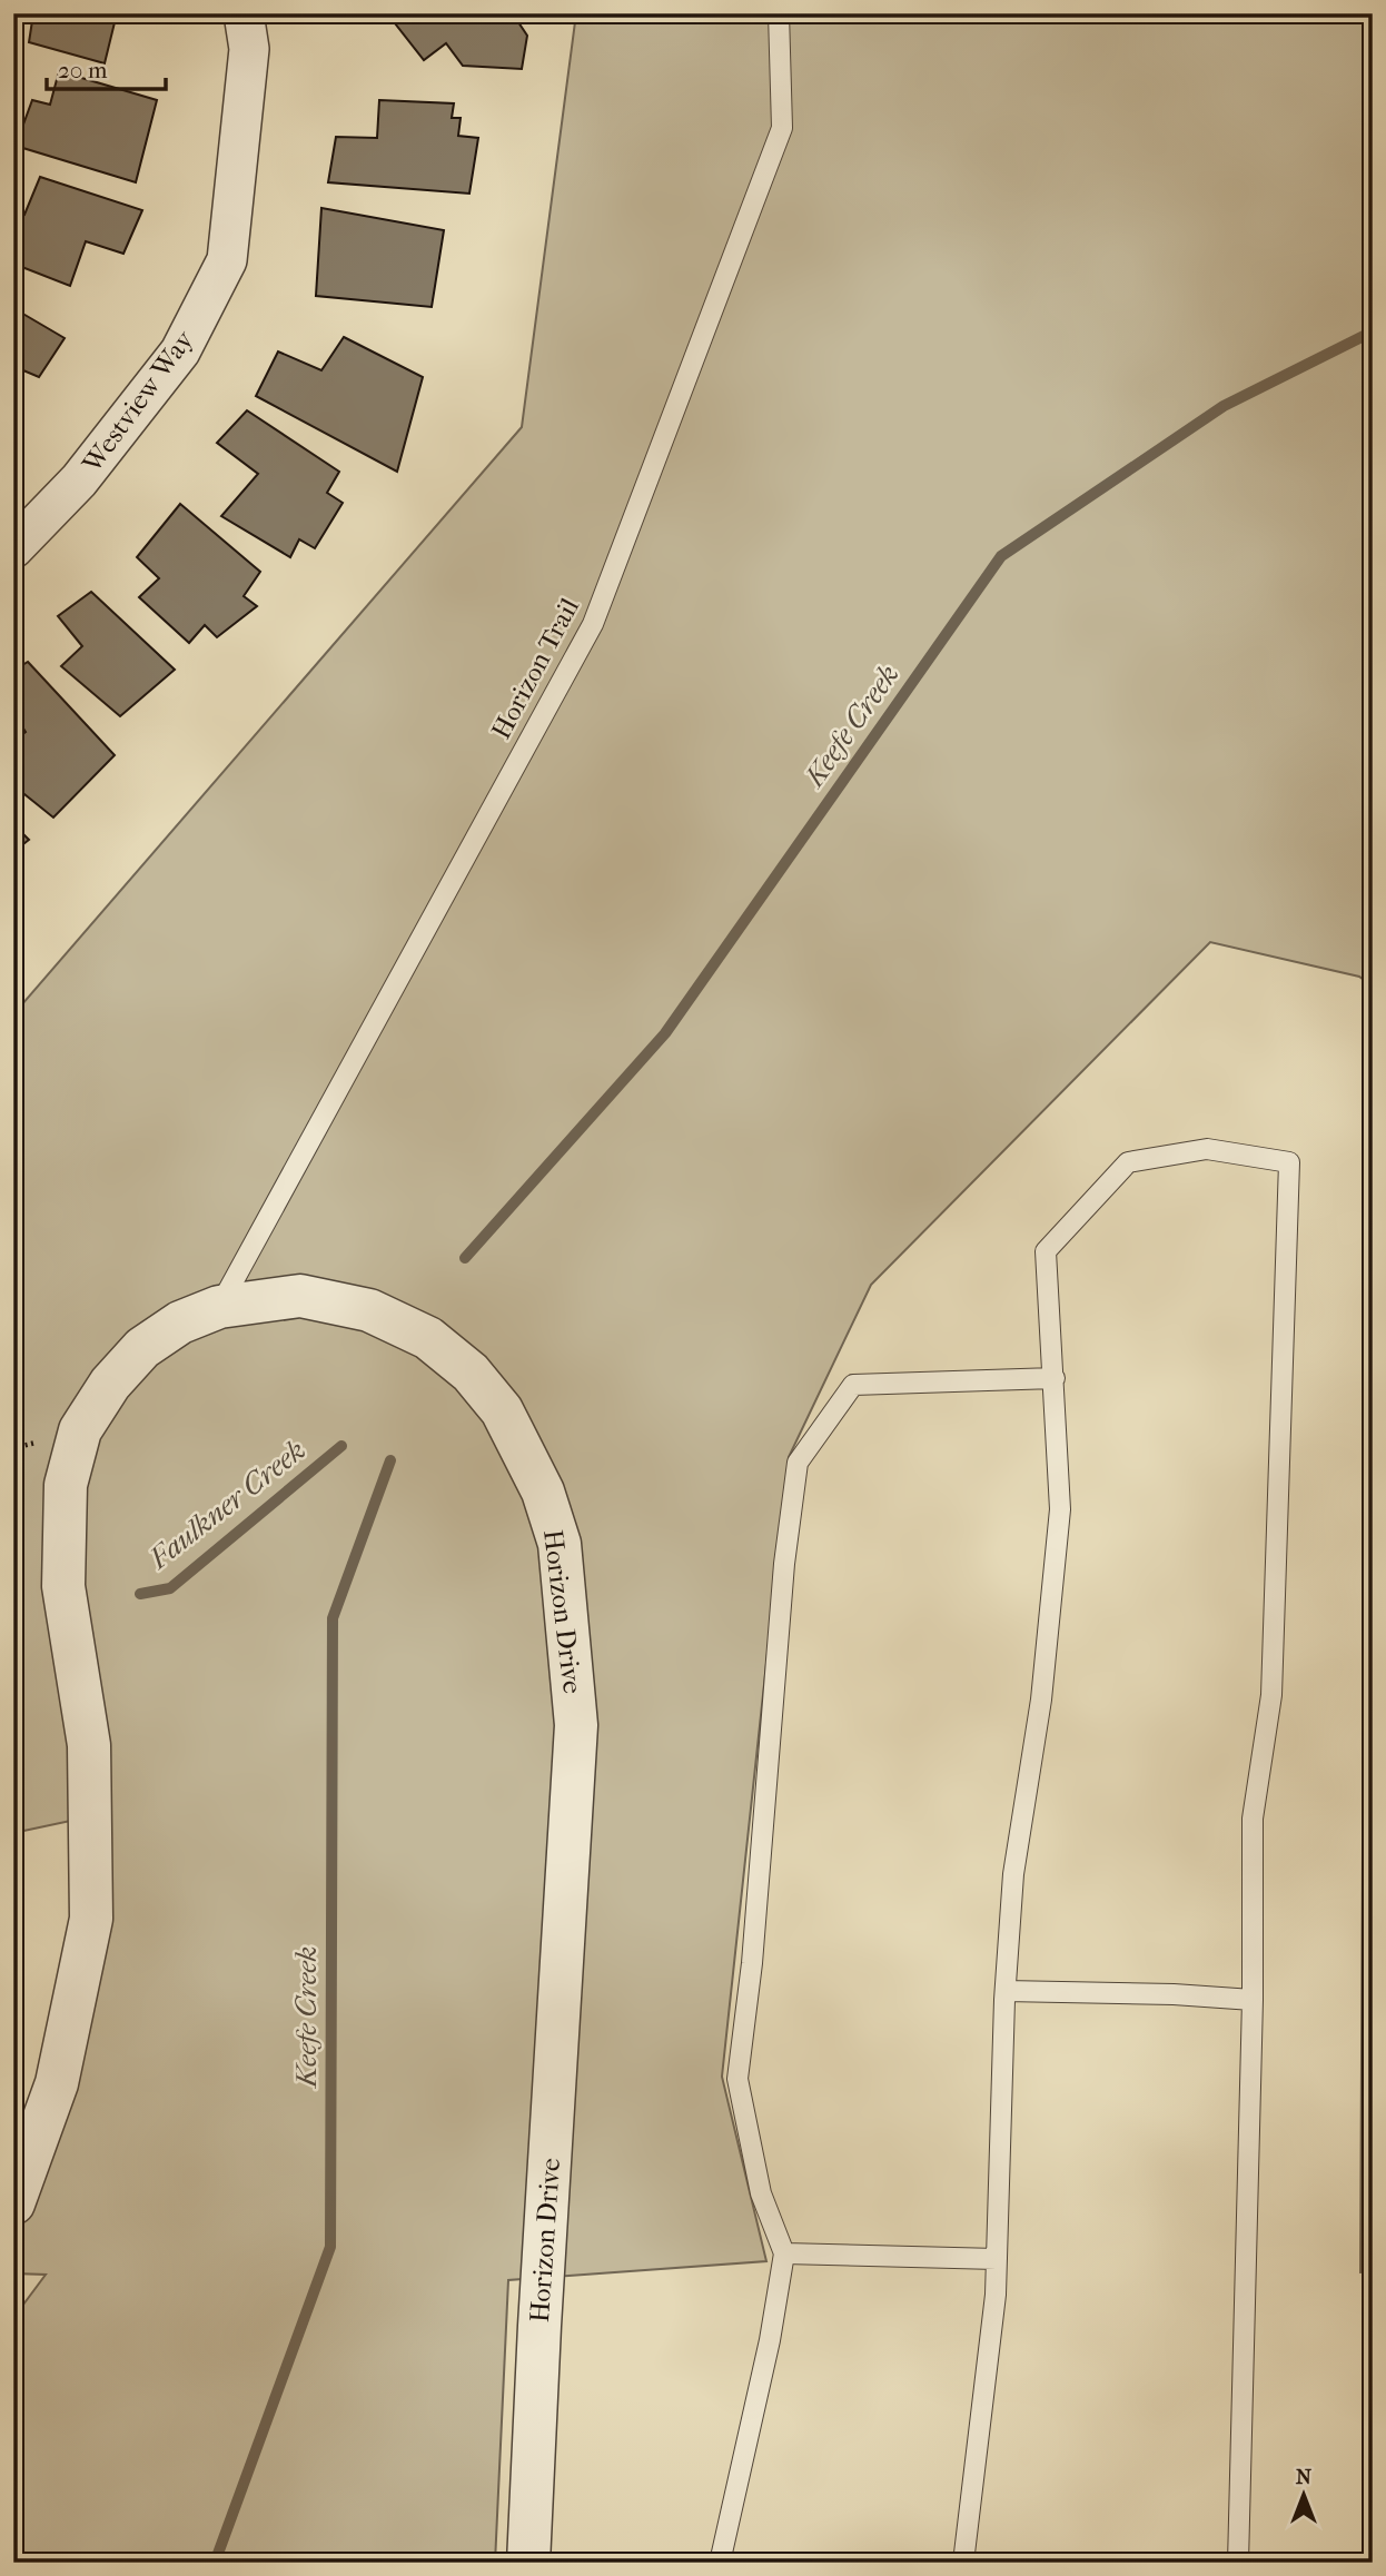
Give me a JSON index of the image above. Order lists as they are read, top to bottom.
{
  "streets": {
    "street": ["Westview Way", "Horizon Drive"],
    "lane": ["Horizon Trail"]
  },
  "crossings": [
    ["Horizon Trail", "Horizon Drive"]
  ],
  "water": ["Keefe Creek", "Faulkner Creek"],
  "scale_bar": "20 m",
  "north": "top"
}
